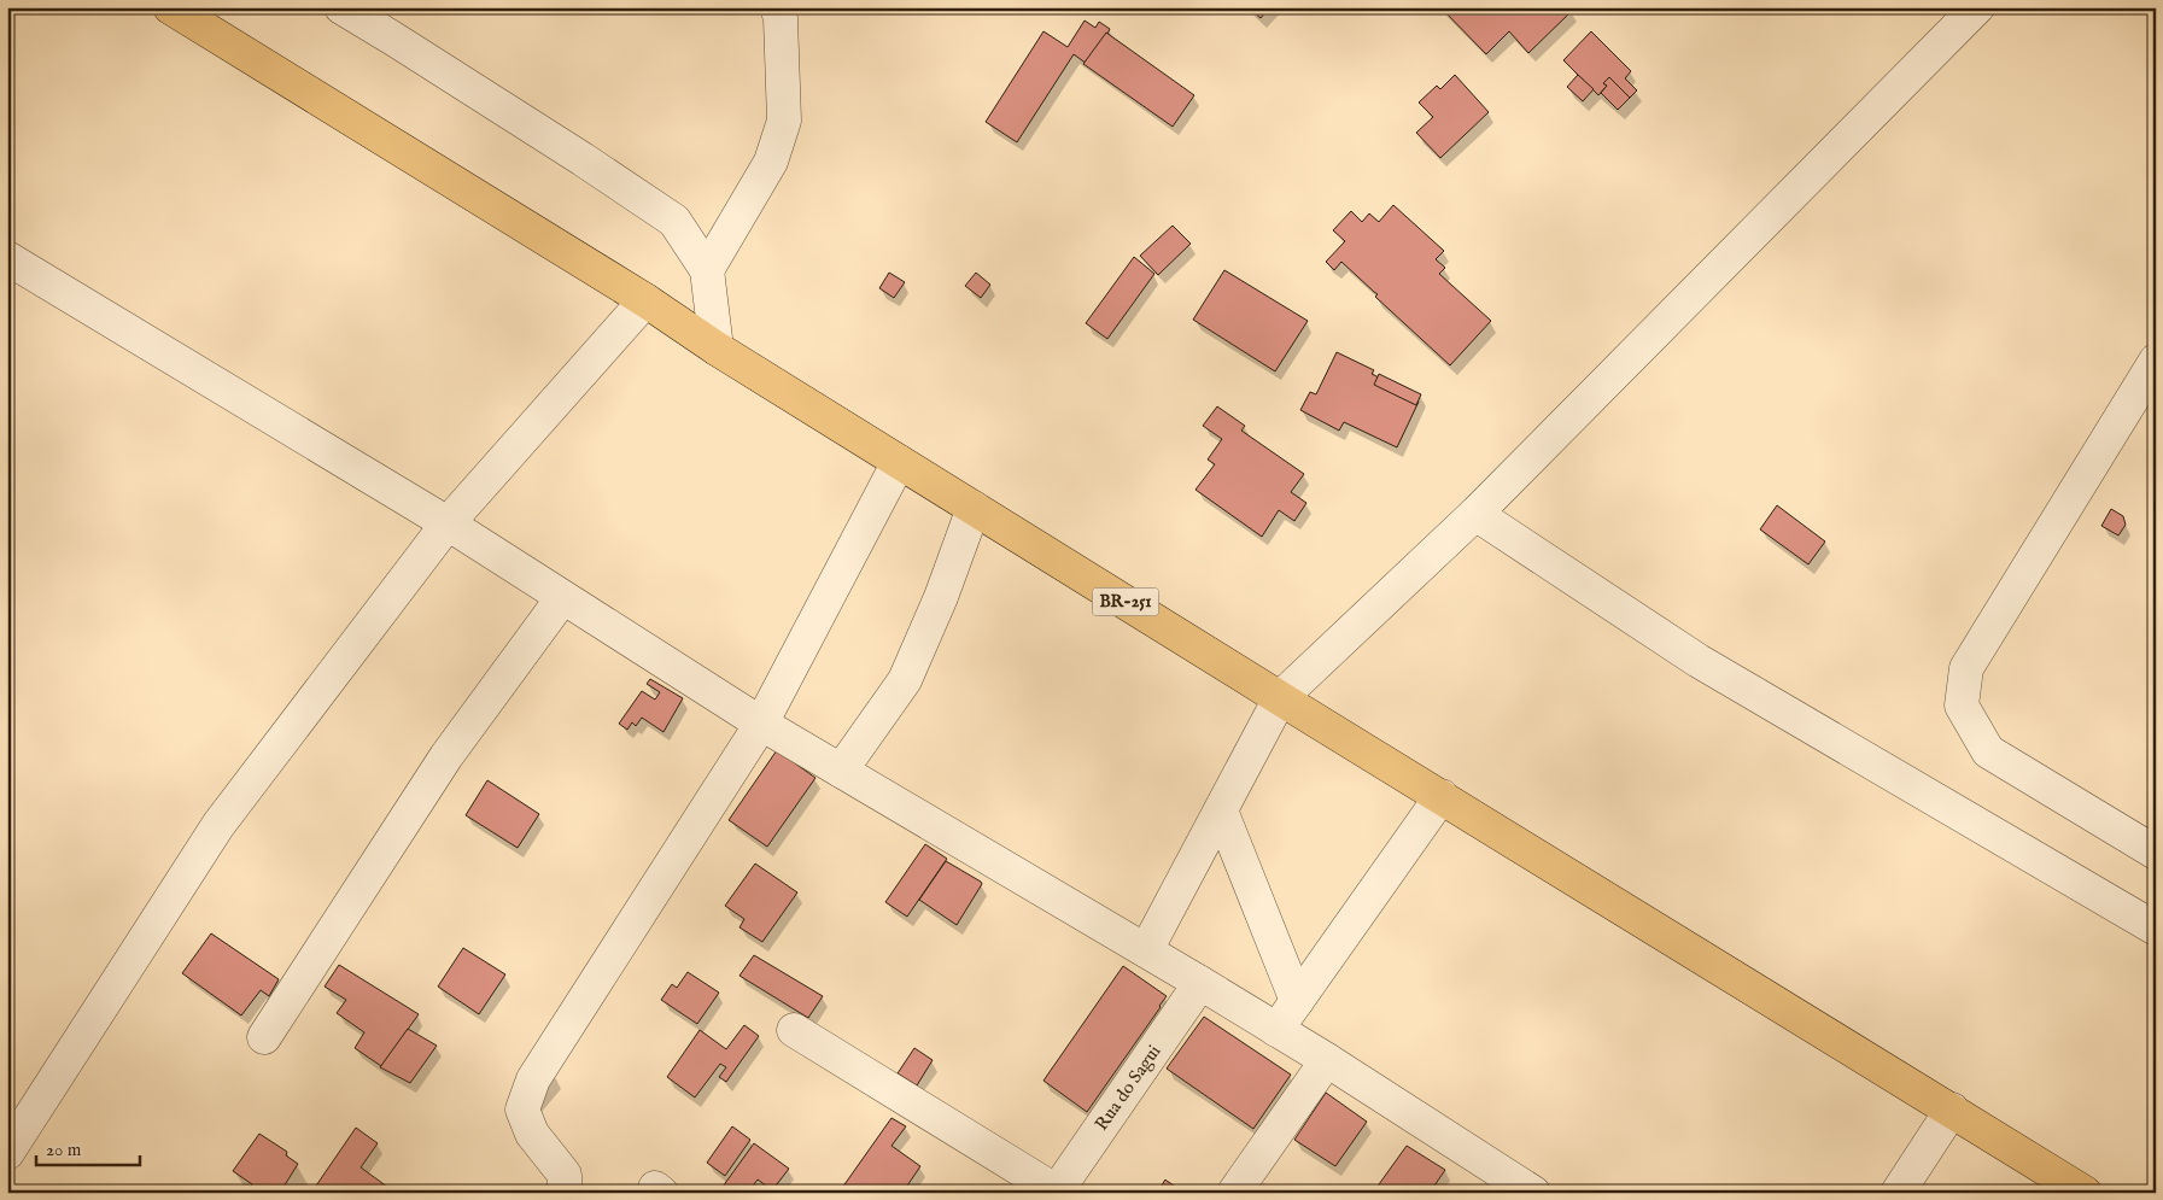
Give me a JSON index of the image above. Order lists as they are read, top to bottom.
{
  "streets": {
    "main road": ["BR-251"],
    "street": ["Rua do Sagui"]
  },
  "scale_bar": "20 m"
}
